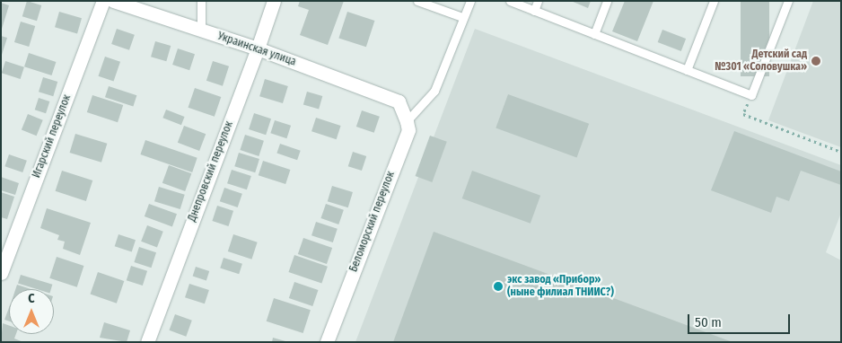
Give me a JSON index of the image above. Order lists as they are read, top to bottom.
{
  "streets": {
    "street": [
      "Украинская улица",
      "Игарский переулок",
      "Днепровский переулок",
      "Беломорский переулок"
    ]
  },
  "crossings": [
    ["Украинская улица", "Днепровский переулок"],
    ["Украинская улица", "Беломорский переулок"]
  ],
  "places": ["Детский сад №301 «Соловушка»", "экс завод «Прибор» (ныне филиал ТНИИС?)"],
  "scale_bar": "50 m",
  "north": "top"
}
